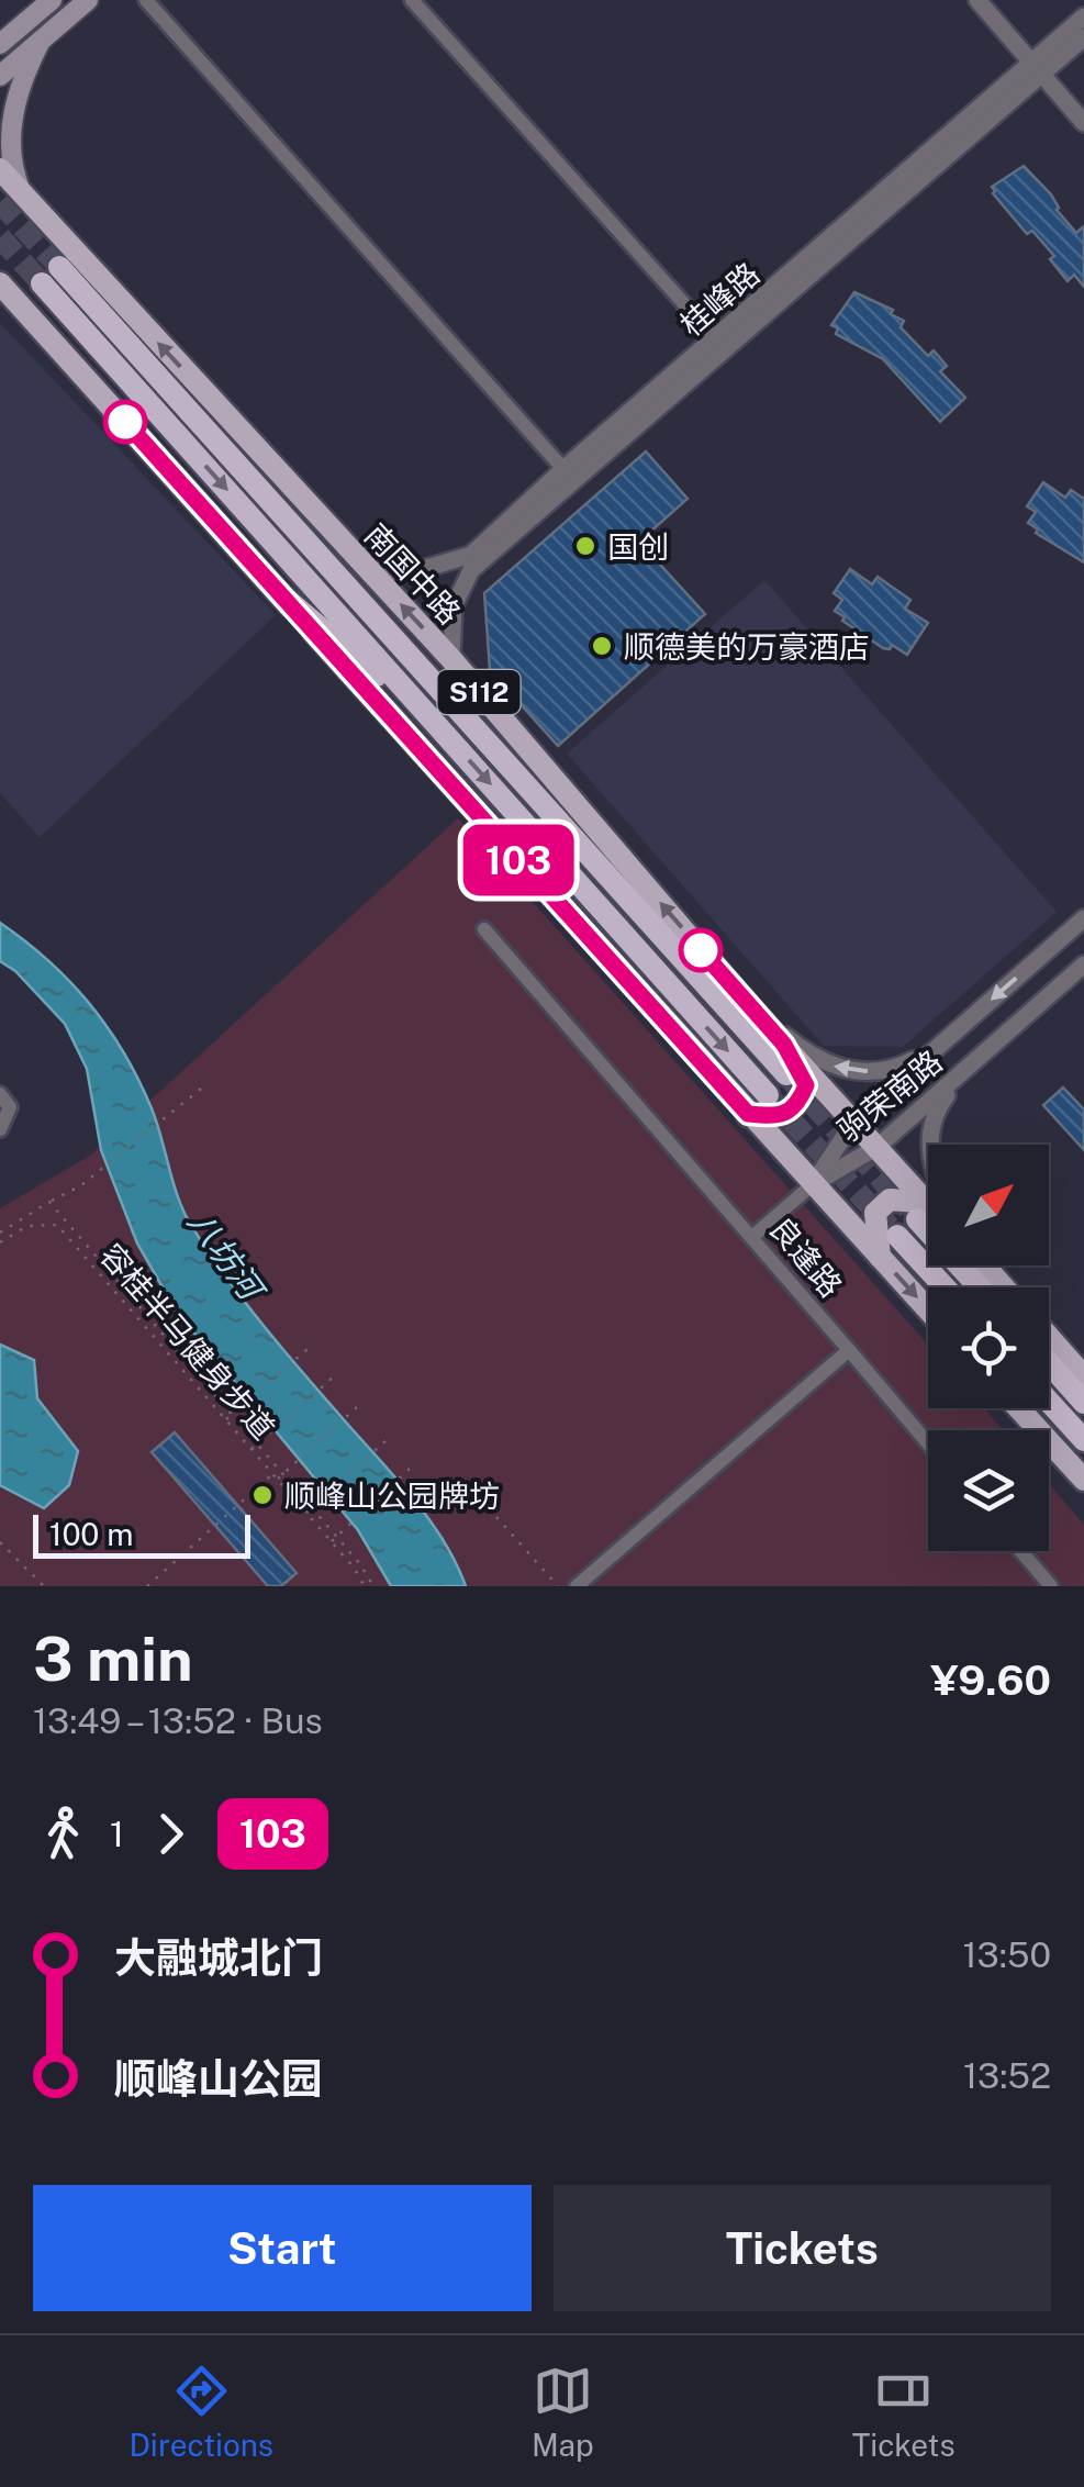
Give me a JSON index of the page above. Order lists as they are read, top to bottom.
{
  "streets": {
    "highway": ["南国中路", "S112"],
    "street": ["桂峰路", "驹荣南路", "良逢路"],
    "path": ["容桂半马健身步道"]
  },
  "crossings": [
    ["桂峰路", "南国中路"],
    ["南国中路", "驹荣南路"]
  ],
  "water": ["八坊河"],
  "places": ["国创", "顺德美的万豪酒店", "顺峰山公园牌坊"],
  "lines": ["bus line 103"],
  "scale_bar": "100 m",
  "north": "top right",
  "page": {
    "on_map": "103",
    "scale": "100 m",
    "heading": ["3 min", "13:49 – 13:52 · Bus", "¥9.60"],
    "legs": ["1", "103"],
    "list": [
      {
        "name": "大融城北门",
        "value": "13:50"
      },
      {
        "name": "顺峰山公园",
        "value": "13:52"
      }
    ],
    "buttons": ["Start", "Tickets"],
    "tabs": ["Directions", "Map", "Tickets"]
  }
}
